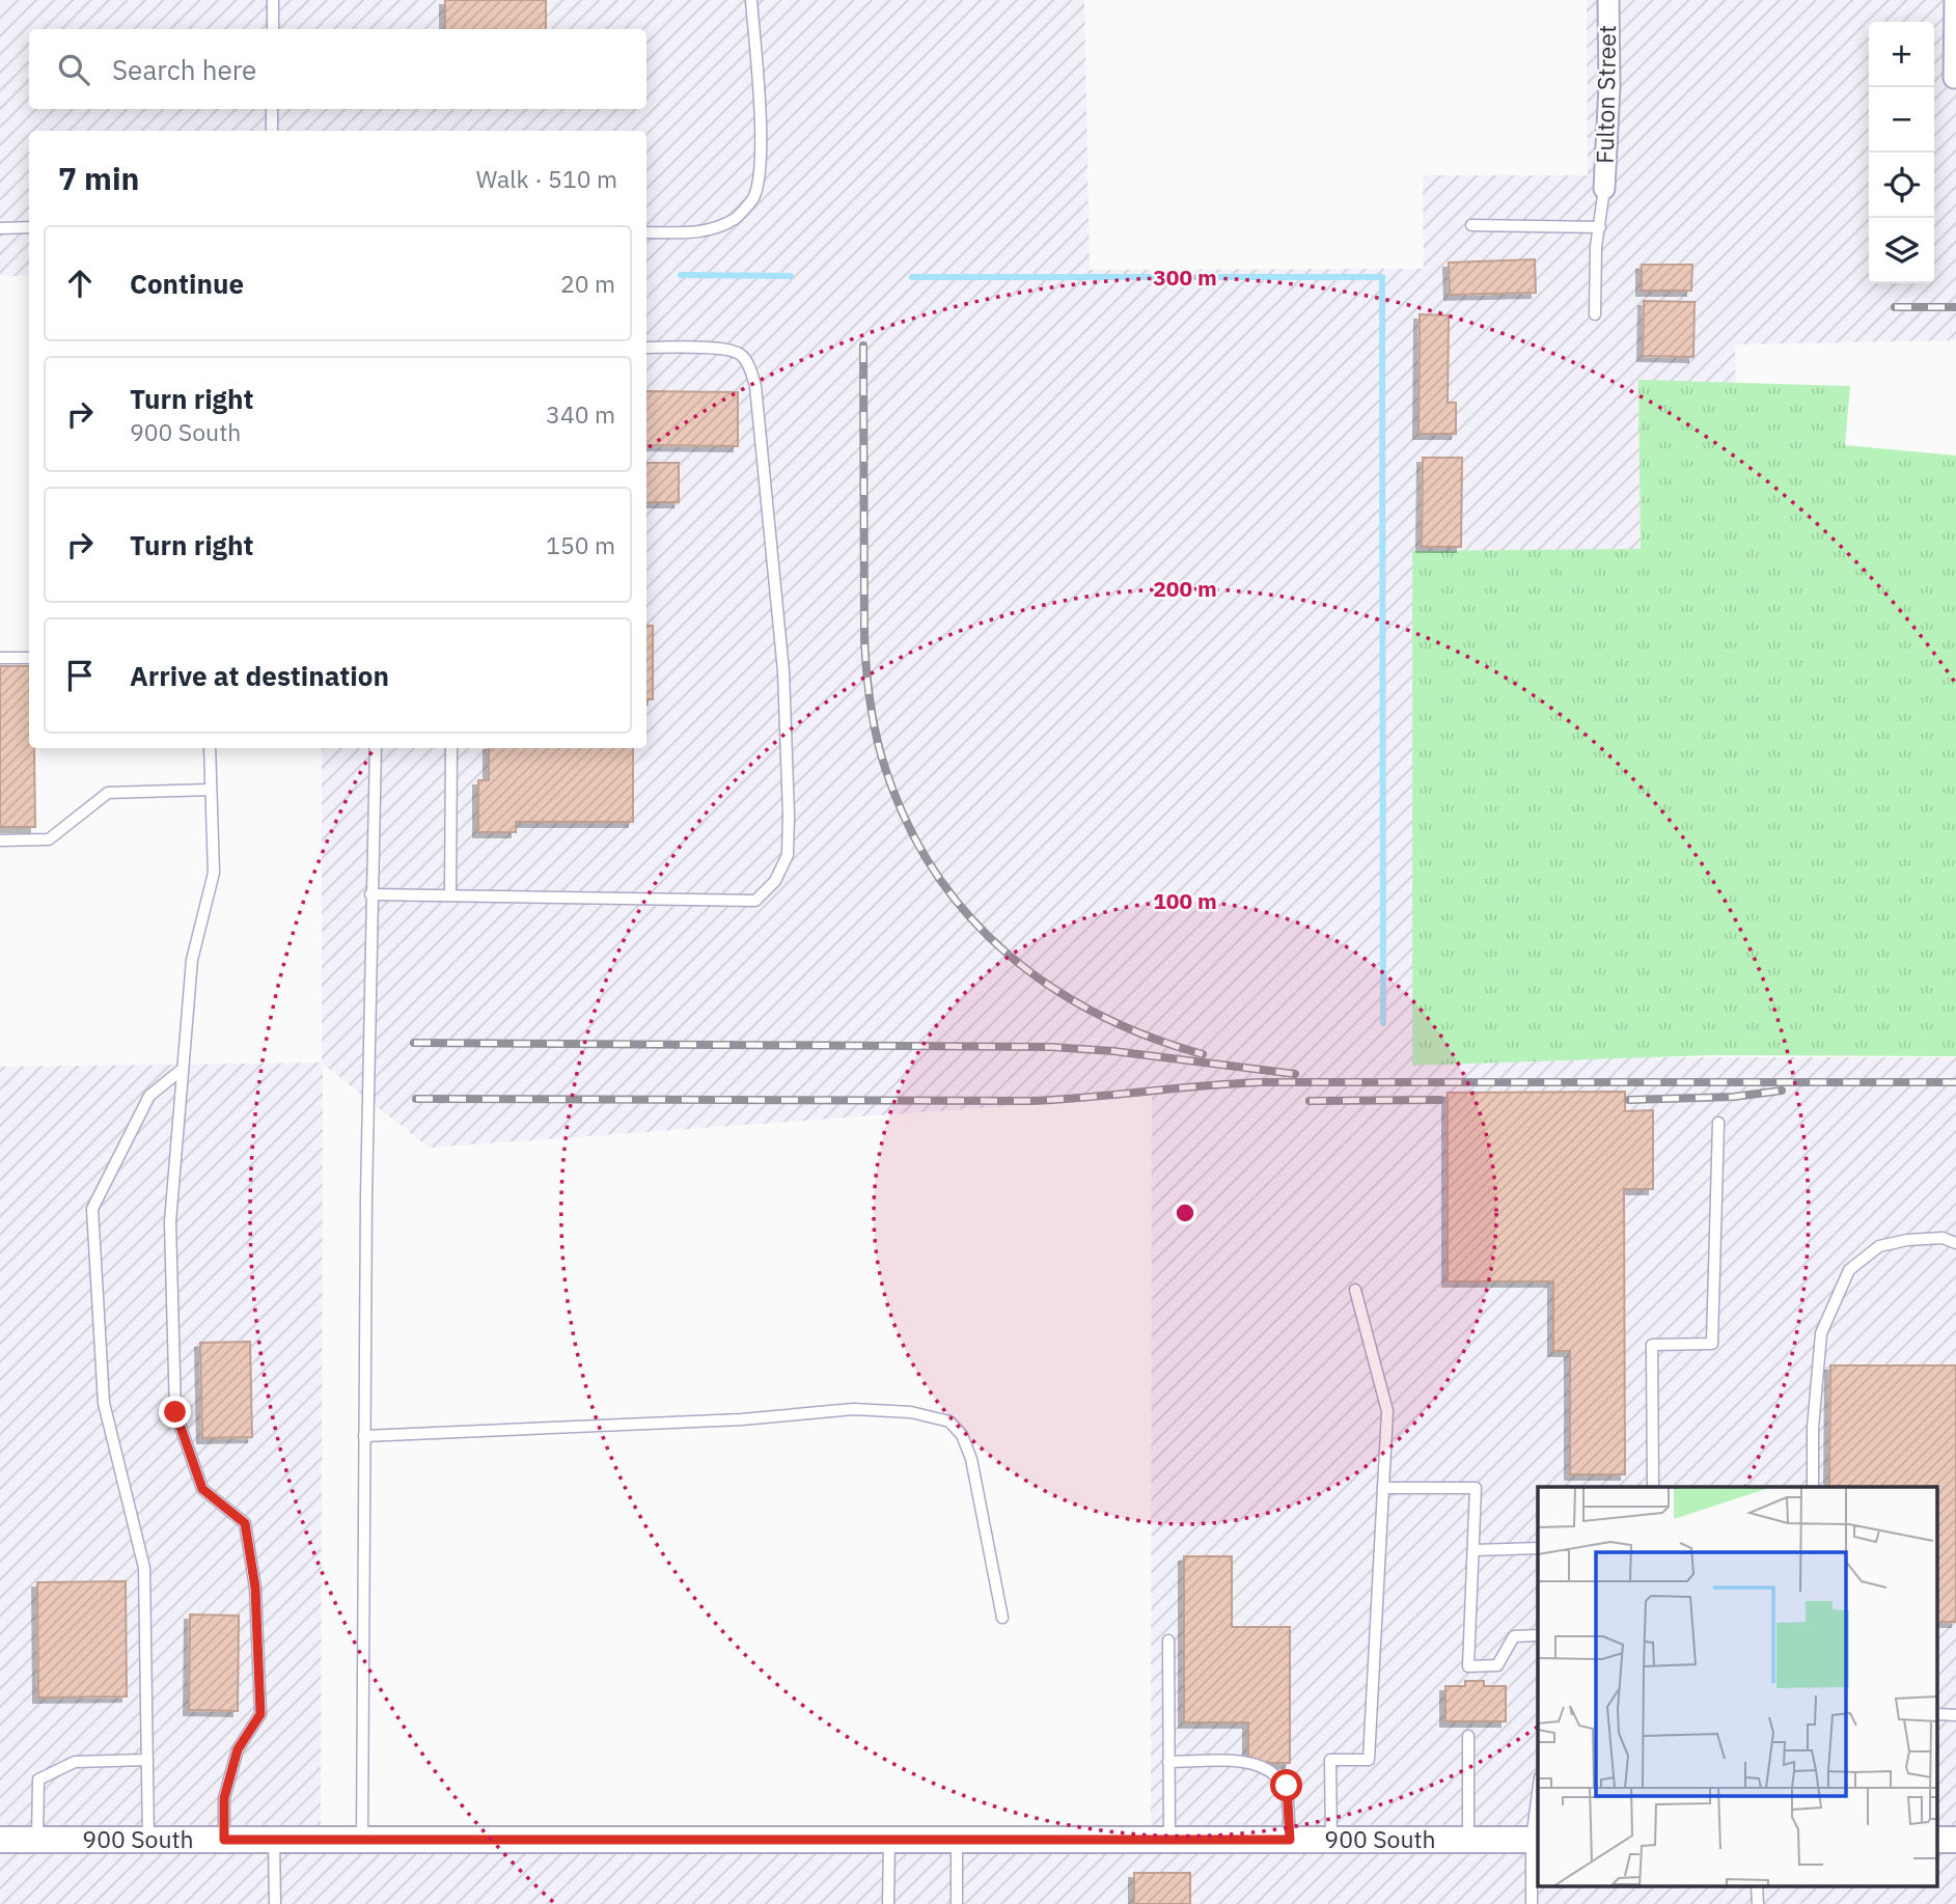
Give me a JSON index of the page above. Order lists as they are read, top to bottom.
{
  "streets": {
    "street": ["Fulton Street", "900 South"]
  },
  "page": {
    "map_buttons": ["+", "−"],
    "search": "Search here",
    "heading": ["7 min", "Walk · 510 m"],
    "list": [
      ["Continue", "20 m"],
      ["Turn right", "900 South", "340 m"],
      ["Turn right", "150 m"],
      "Arrive at destination"
    ]
  },
  "rings": ["300 m", "200 m", "100 m"]
}
